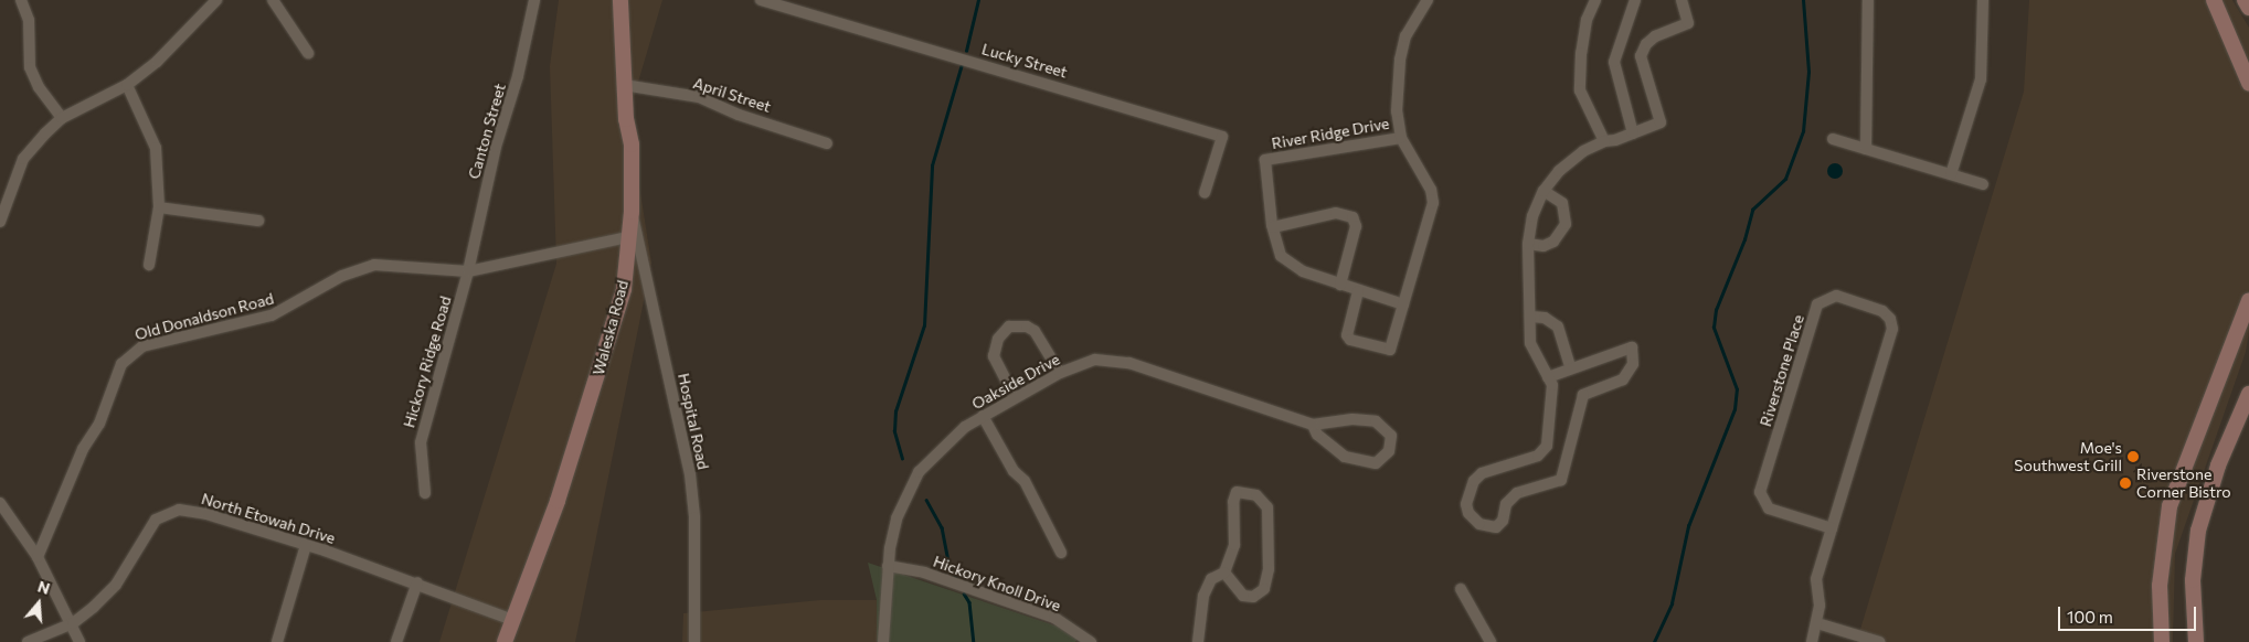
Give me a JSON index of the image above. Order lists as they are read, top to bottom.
{
  "streets": {
    "street": [
      "Lucky Street",
      "April Street",
      "Canton Street",
      "River Ridge Drive",
      "Old Donaldson Road",
      "Waleska Road",
      "Hickory Ridge Road",
      "Riverstone Place",
      "Oakside Drive",
      "Hospital Road",
      "North Etowah Drive",
      "Hickory Knoll Drive"
    ]
  },
  "crossings": [
    ["April Street", "Waleska Road"],
    ["Canton Street", "Old Donaldson Road"],
    ["Canton Street", "Hickory Ridge Road"],
    ["Old Donaldson Road", "Waleska Road"],
    ["Old Donaldson Road", "Hickory Ridge Road"],
    ["Waleska Road", "Hospital Road"],
    ["Waleska Road", "North Etowah Drive"],
    ["Oakside Drive", "Hickory Knoll Drive"]
  ],
  "places": ["Moe's Southwest Grill", "Riverstone Corner Bistro"],
  "scale_bar": "100 m",
  "north": "top"
}
